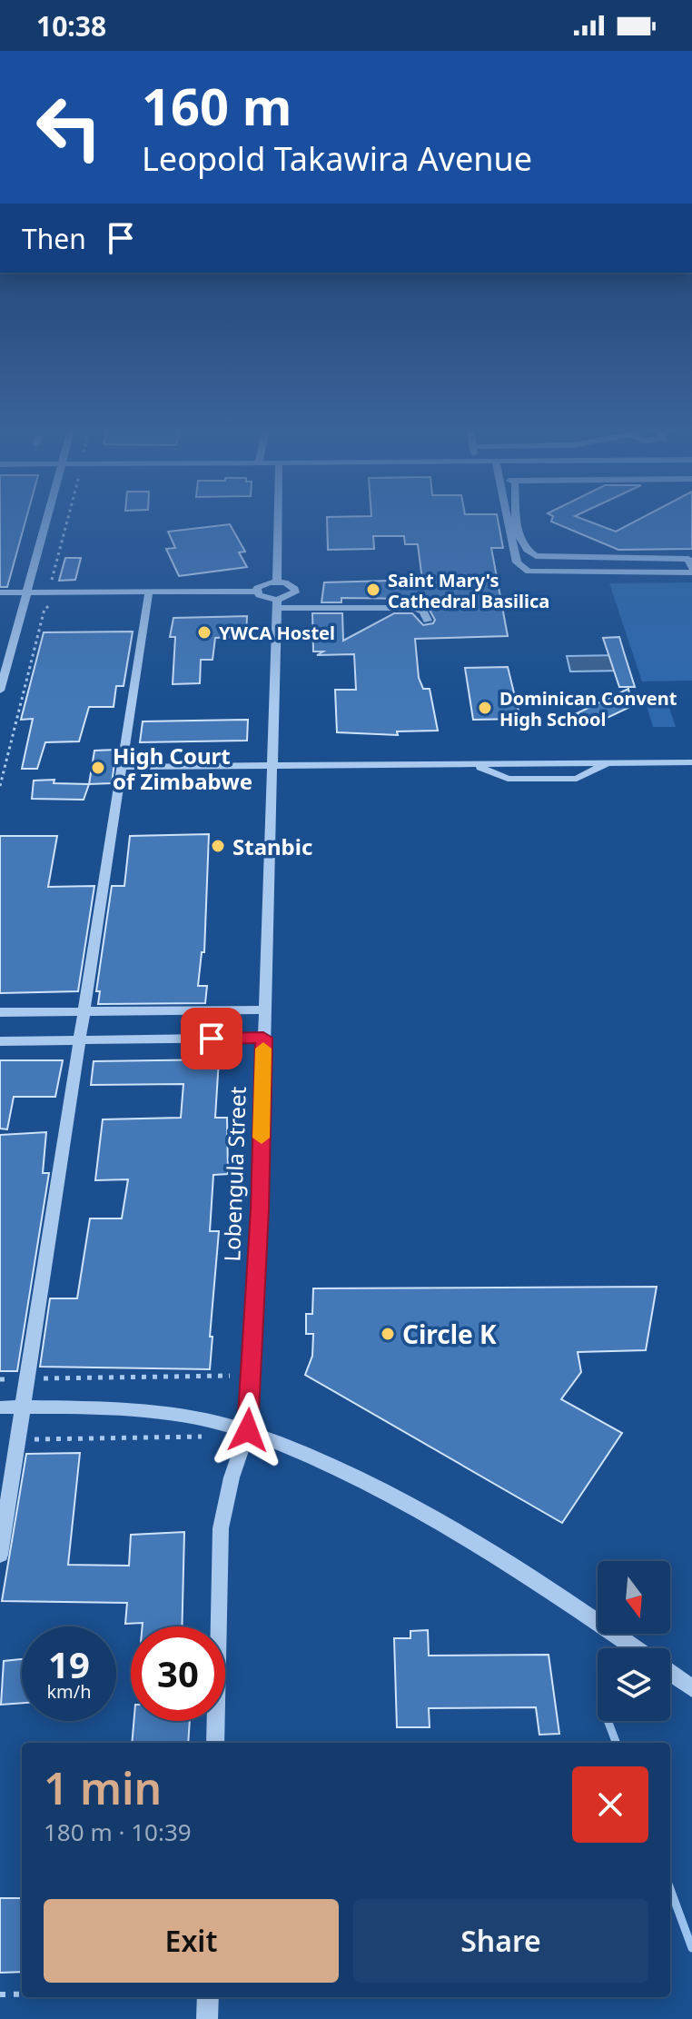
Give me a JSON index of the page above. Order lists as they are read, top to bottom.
{
  "streets": {
    "street": ["Lobengula Street"]
  },
  "places": [
    "Saint Mary's Cathedral Basilica",
    "YWCA Hostel",
    "Dominican Convent High School",
    "High Court of Zimbabwe",
    "Stanbic",
    "Circle K"
  ],
  "north": "bottom",
  "page": {
    "status": "10:38",
    "turn": ["160 m", "Leopold Takawira Avenue"],
    "then": "Then",
    "speed": "19 km/h",
    "limit": "30",
    "heading": ["1 min", "180 m · 10:39"],
    "buttons": ["Exit", "Share"]
  }
}
